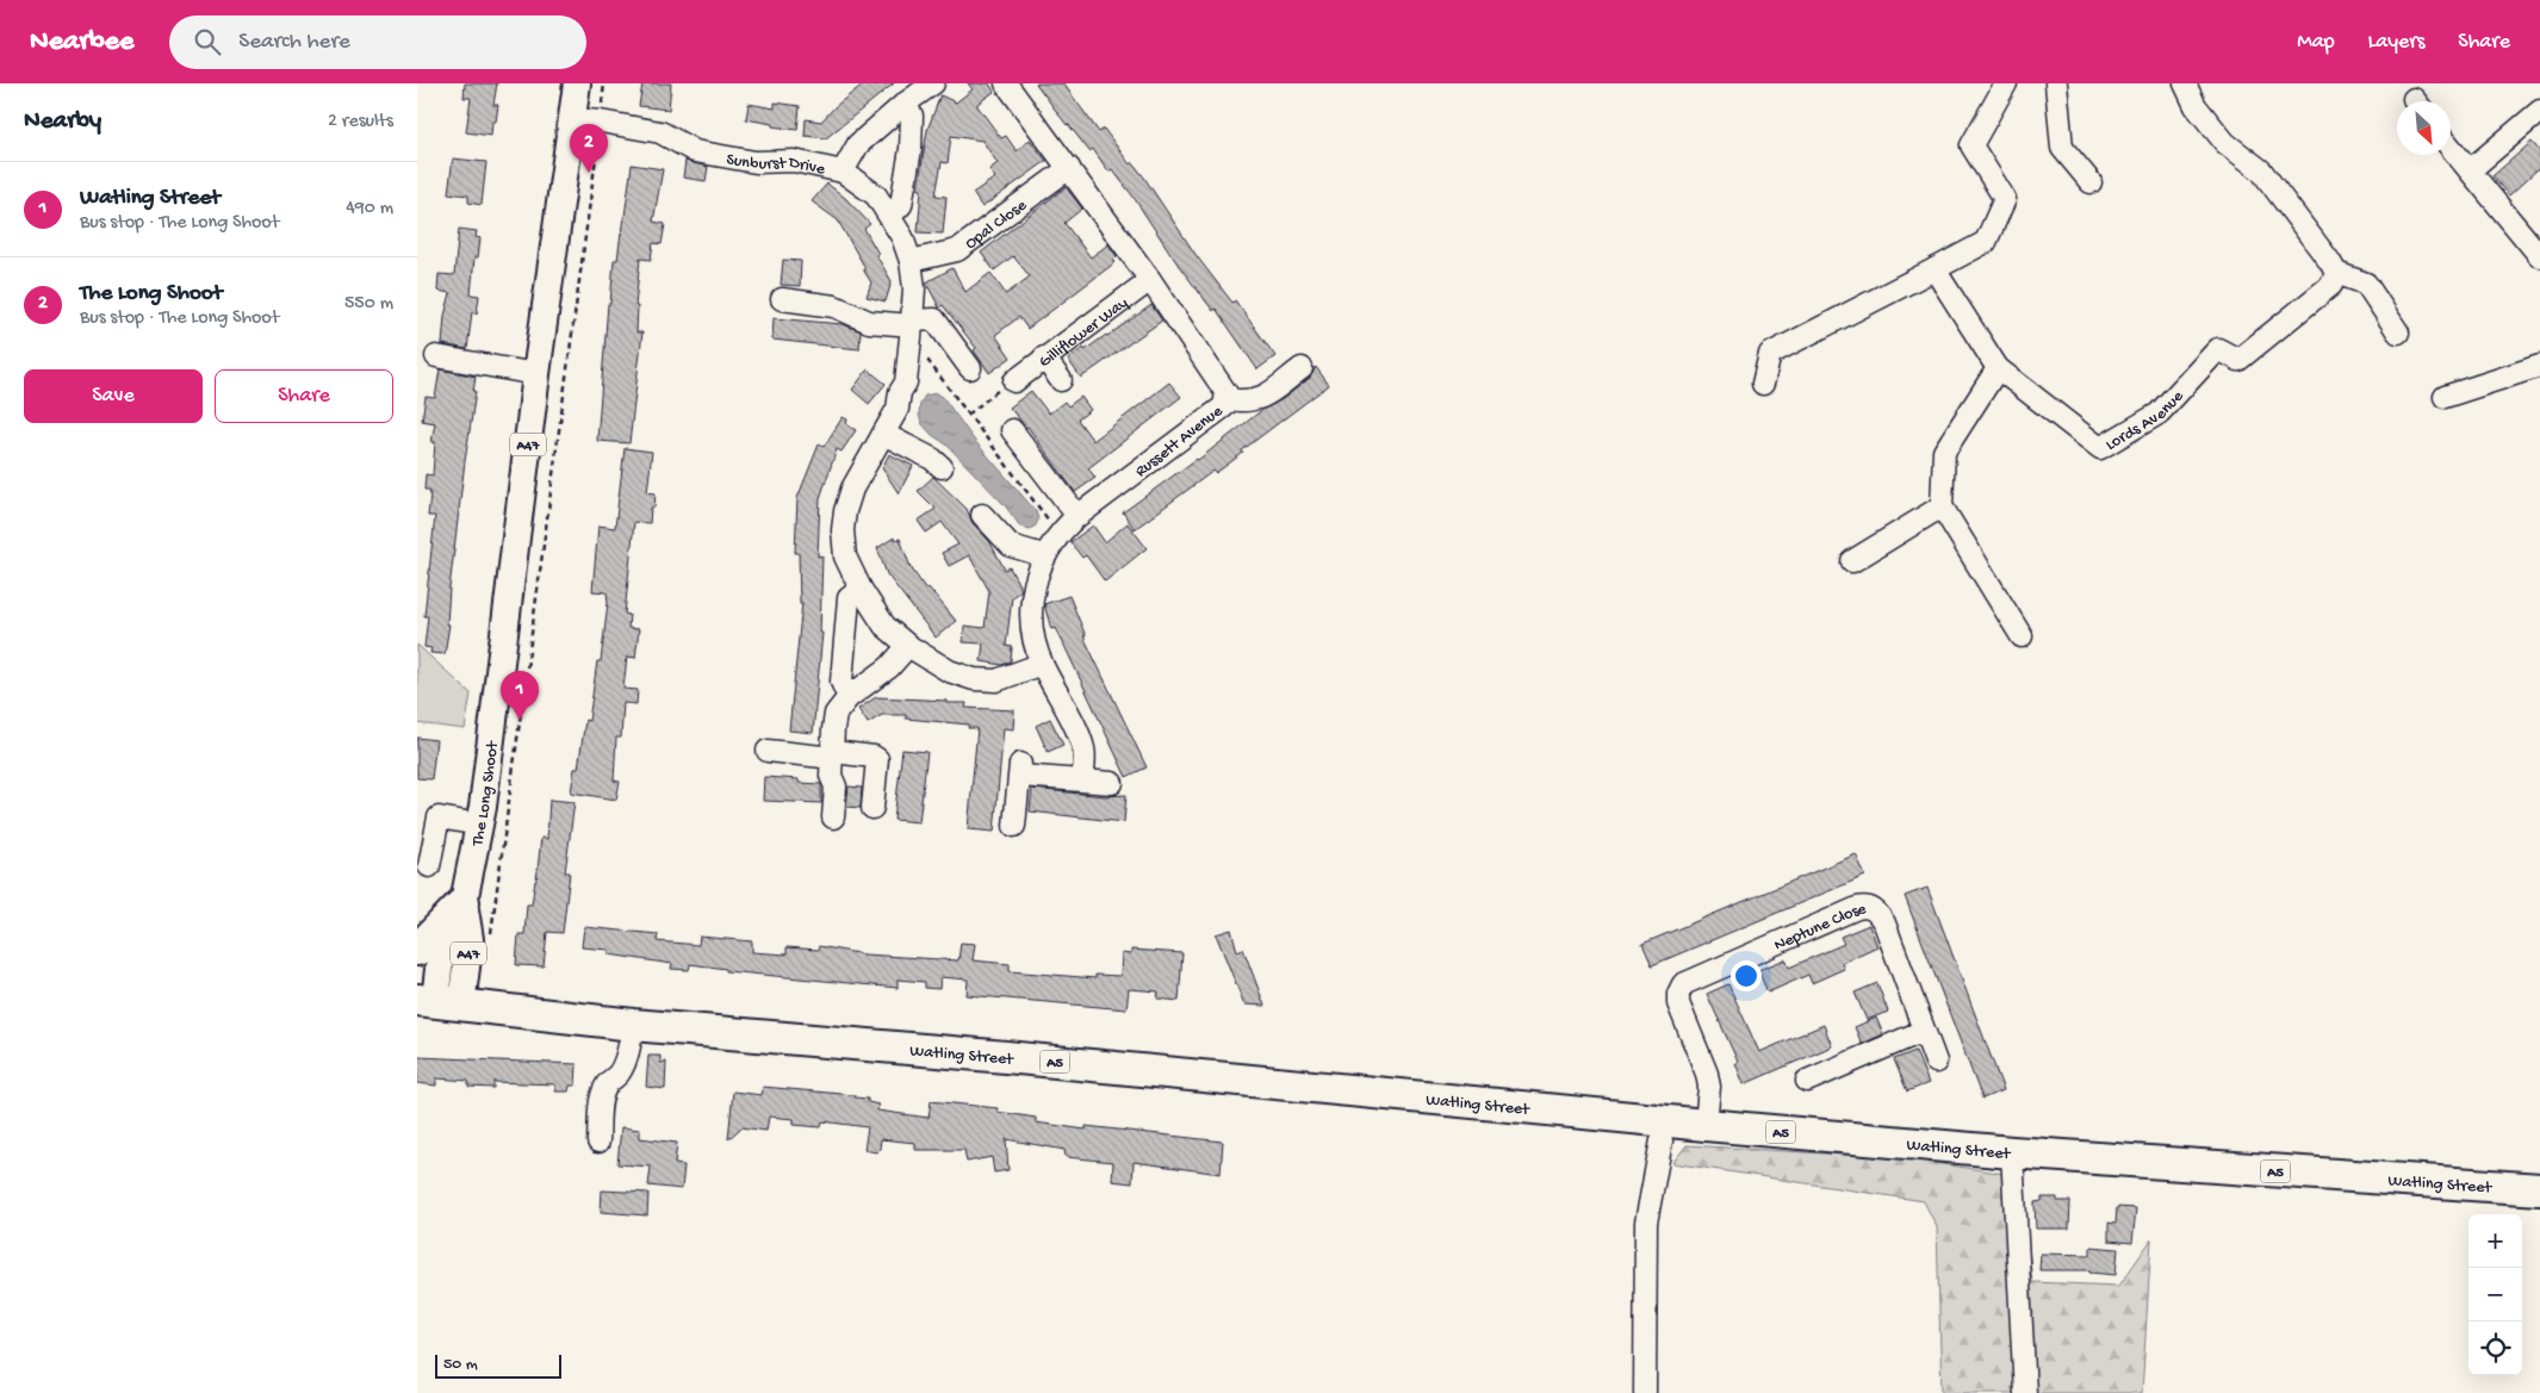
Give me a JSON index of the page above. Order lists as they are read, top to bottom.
{
  "streets": {
    "highway": ["Watling Street", "A5"],
    "main road": ["A47", "The Long Shoot"],
    "street": [
      "Sunburst Drive",
      "Opal Close",
      "Gilliflower Way",
      "Lords Avenue",
      "Russett Avenue",
      "Neptune Close"
    ]
  },
  "crossings": [
    ["Sunburst Drive", "Opal Close"],
    ["Sunburst Drive", "Russett Avenue"],
    ["Sunburst Drive", "The Long Shoot"],
    ["Opal Close", "Russett Avenue"],
    ["Gilliflower Way", "Russett Avenue"],
    ["The Long Shoot", "Watling Street"],
    ["Neptune Close", "Watling Street"]
  ],
  "scale_bar": "50 m",
  "north": "bottom right",
  "page": {
    "header": "Nearbee",
    "search": "Search here",
    "nav": ["Map", "Layers", "Share"],
    "heading": ["Nearby", "2 results"],
    "pins": ["2", "1"],
    "list": [
      {
        "mark": "1",
        "name": "Watling Street",
        "note": "Bus stop · The Long Shoot",
        "value": "490 m"
      },
      {
        "mark": "2",
        "name": "The Long Shoot",
        "note": "Bus stop · The Long Shoot",
        "value": "550 m"
      }
    ],
    "buttons": ["Save", "Share"],
    "map_buttons": ["+", "−"],
    "scale": "50 m"
  }
}
